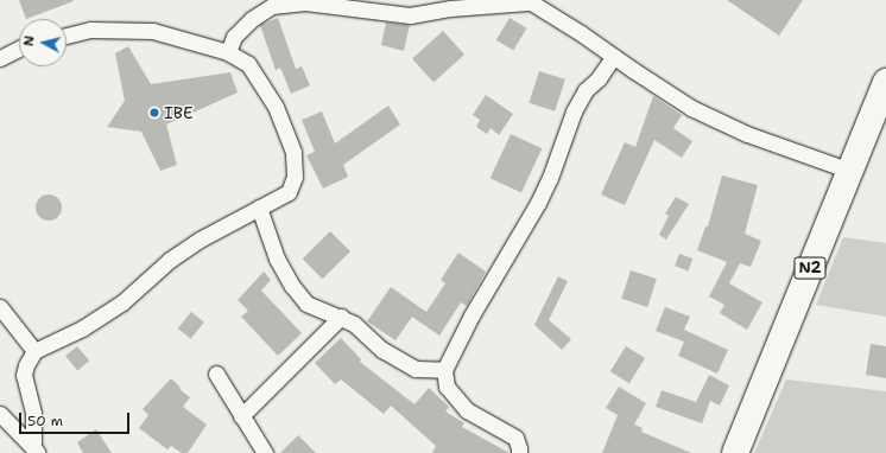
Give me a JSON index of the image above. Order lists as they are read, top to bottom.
{
  "streets": {
    "highway": ["N2"]
  },
  "places": ["IBE"],
  "scale_bar": "50 m",
  "north": "left"
}
